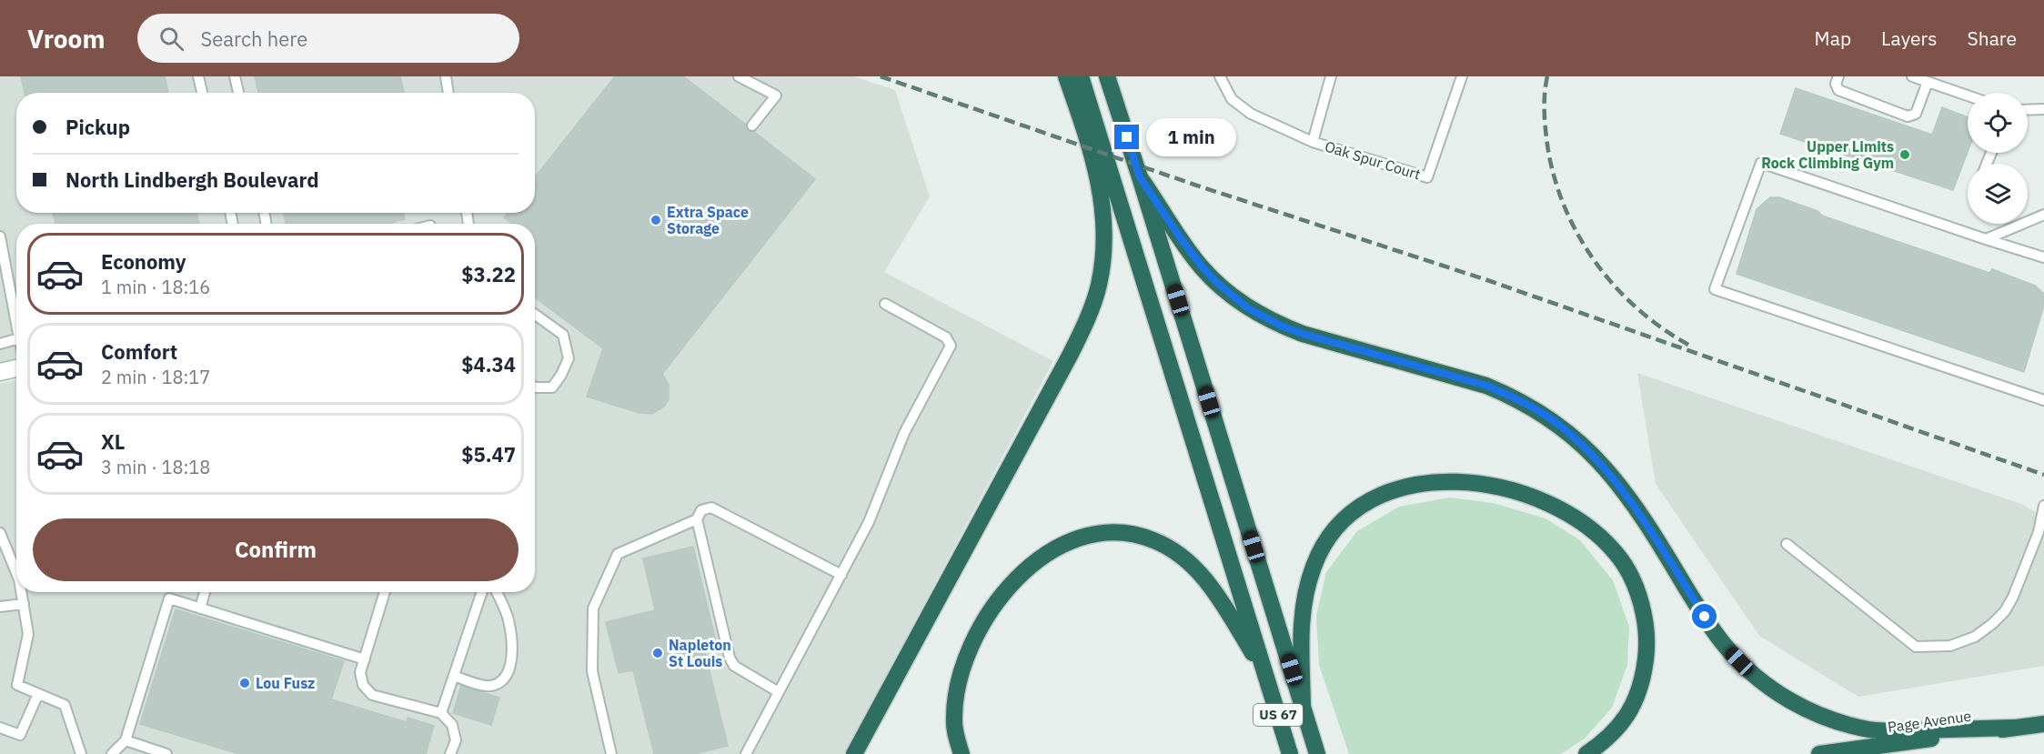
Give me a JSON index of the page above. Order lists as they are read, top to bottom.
{
  "streets": {
    "highway": ["US 67", "Page Avenue"],
    "lane": ["Oak Spur Court"]
  },
  "places": [
    "Upper Limits Rock Climbing Gym",
    "Extra Space Storage",
    "Napleton St Louis",
    "Lou Fusz"
  ],
  "page": {
    "header": "Vroom",
    "search": "Search here",
    "nav": ["Map", "Layers", "Share"],
    "banner": ["Pickup", "North Lindbergh Boulevard"],
    "bubble": "1 min",
    "list": [
      {
        "name": "Economy",
        "note": "1 min · 18:16",
        "value": "$3.22"
      },
      {
        "name": "Comfort",
        "note": "2 min · 18:17",
        "value": "$4.34"
      },
      {
        "name": "XL",
        "note": "3 min · 18:18",
        "value": "$5.47"
      }
    ],
    "buttons": "Confirm"
  }
}
